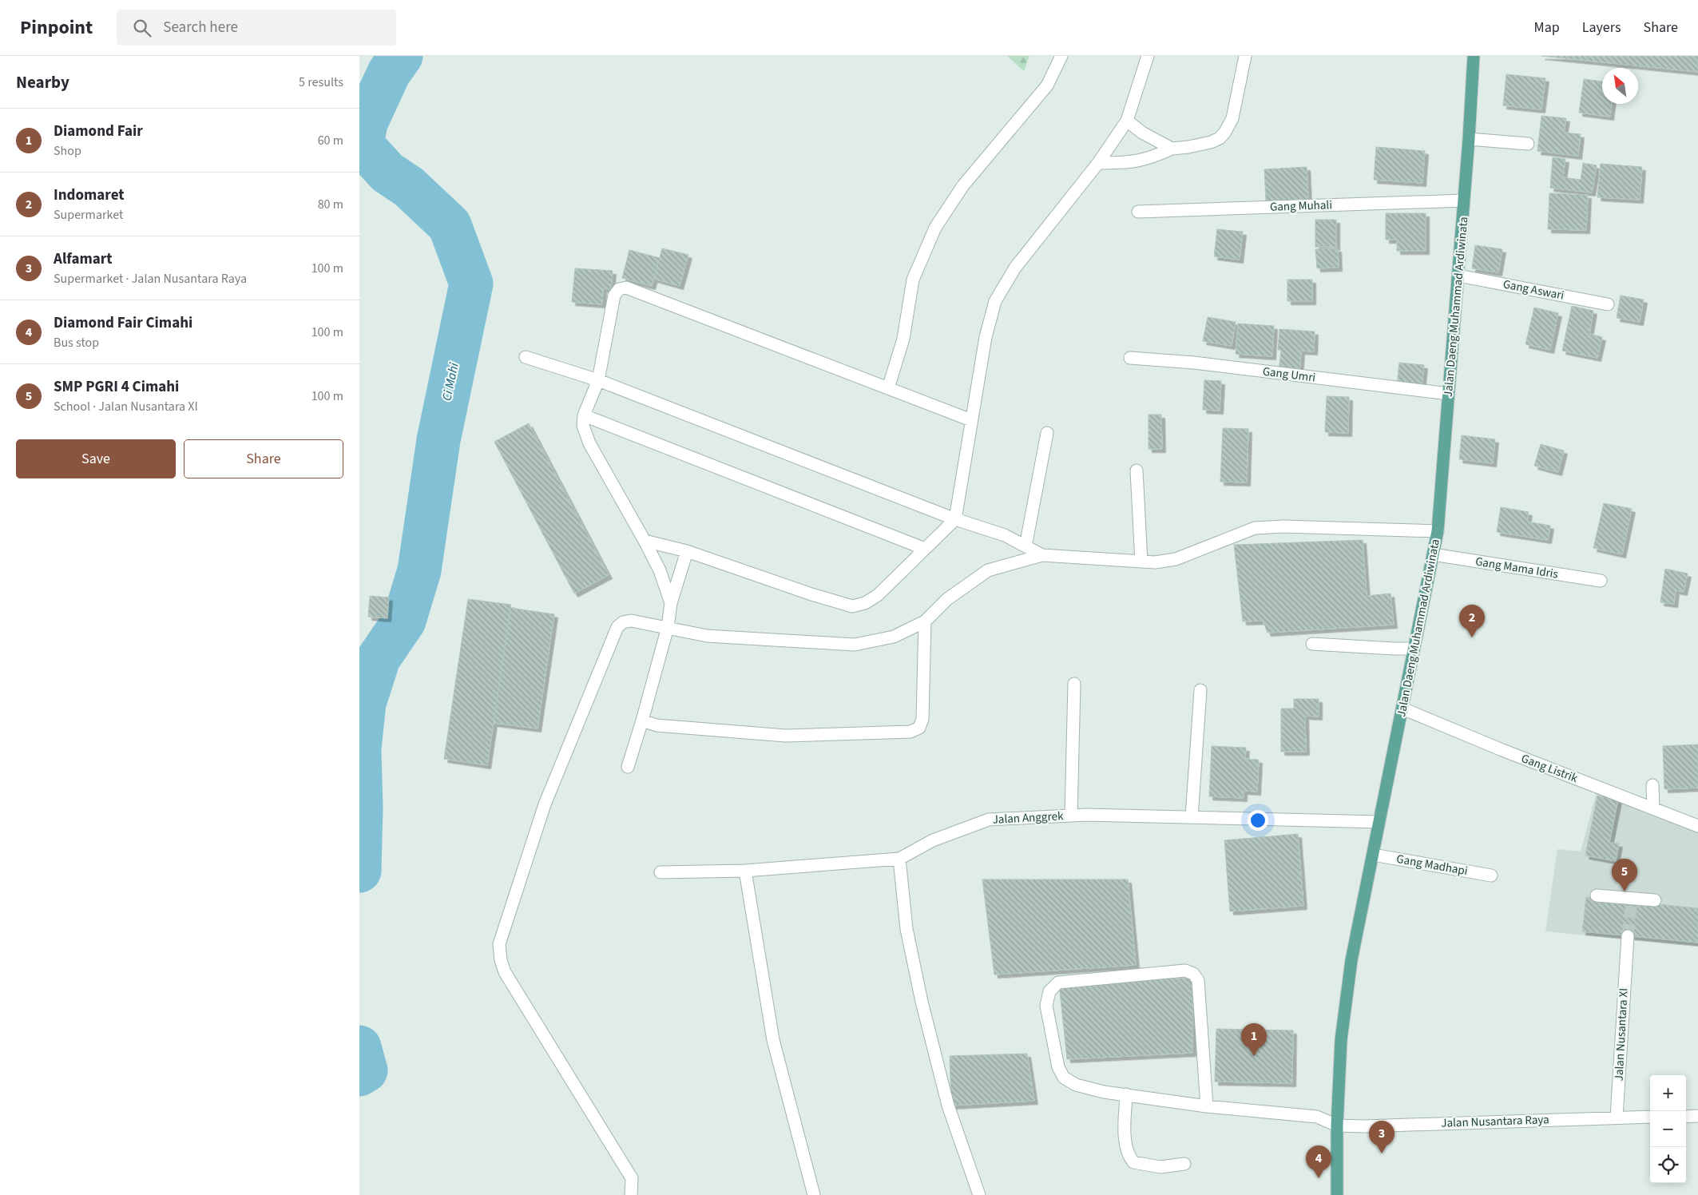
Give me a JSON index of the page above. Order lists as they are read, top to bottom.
{
  "streets": {
    "main road": ["Jalan Daeng Muhammad Ardiwinata"],
    "street": [
      "Gang Muhali",
      "Gang Aswari",
      "Gang Umri",
      "Gang Mama Idris",
      "Gang Listrik",
      "Jalan Anggrek",
      "Gang Madhapi",
      "Jalan Nusantara XI",
      "Jalan Nusantara Raya"
    ]
  },
  "crossings": [
    ["Gang Muhali", "Jalan Daeng Muhammad Ardiwinata"],
    ["Gang Aswari", "Jalan Daeng Muhammad Ardiwinata"],
    ["Jalan Daeng Muhammad Ardiwinata", "Gang Umri"],
    ["Jalan Daeng Muhammad Ardiwinata", "Gang Mama Idris"],
    ["Jalan Daeng Muhammad Ardiwinata", "Gang Listrik"],
    ["Jalan Daeng Muhammad Ardiwinata", "Jalan Anggrek"],
    ["Jalan Daeng Muhammad Ardiwinata", "Gang Madhapi"],
    ["Jalan Daeng Muhammad Ardiwinata", "Jalan Nusantara Raya"],
    ["Jalan Nusantara XI", "Jalan Nusantara Raya"]
  ],
  "water": ["Ci Mahi"],
  "north": "top left",
  "page": {
    "header": "Pinpoint",
    "search": "Search here",
    "nav": ["Map", "Layers", "Share"],
    "heading": ["Nearby", "5 results"],
    "list": [
      {
        "mark": "1",
        "name": "Diamond Fair",
        "note": "Shop",
        "value": "60 m"
      },
      {
        "mark": "2",
        "name": "Indomaret",
        "note": "Supermarket",
        "value": "80 m"
      },
      {
        "mark": "3",
        "name": "Alfamart",
        "note": "Supermarket · Jalan Nusantara Raya",
        "value": "100 m"
      },
      {
        "mark": "4",
        "name": "Diamond Fair Cimahi",
        "note": "Bus stop",
        "value": "100 m"
      },
      {
        "mark": "5",
        "name": "SMP PGRI 4 Cimahi",
        "note": "School · Jalan Nusantara XI",
        "value": "100 m"
      }
    ],
    "buttons": ["Save", "Share"],
    "pins": [
      "2",
      "5",
      "1",
      "3",
      "4"
    ],
    "map_buttons": ["+", "−"]
  }
}
